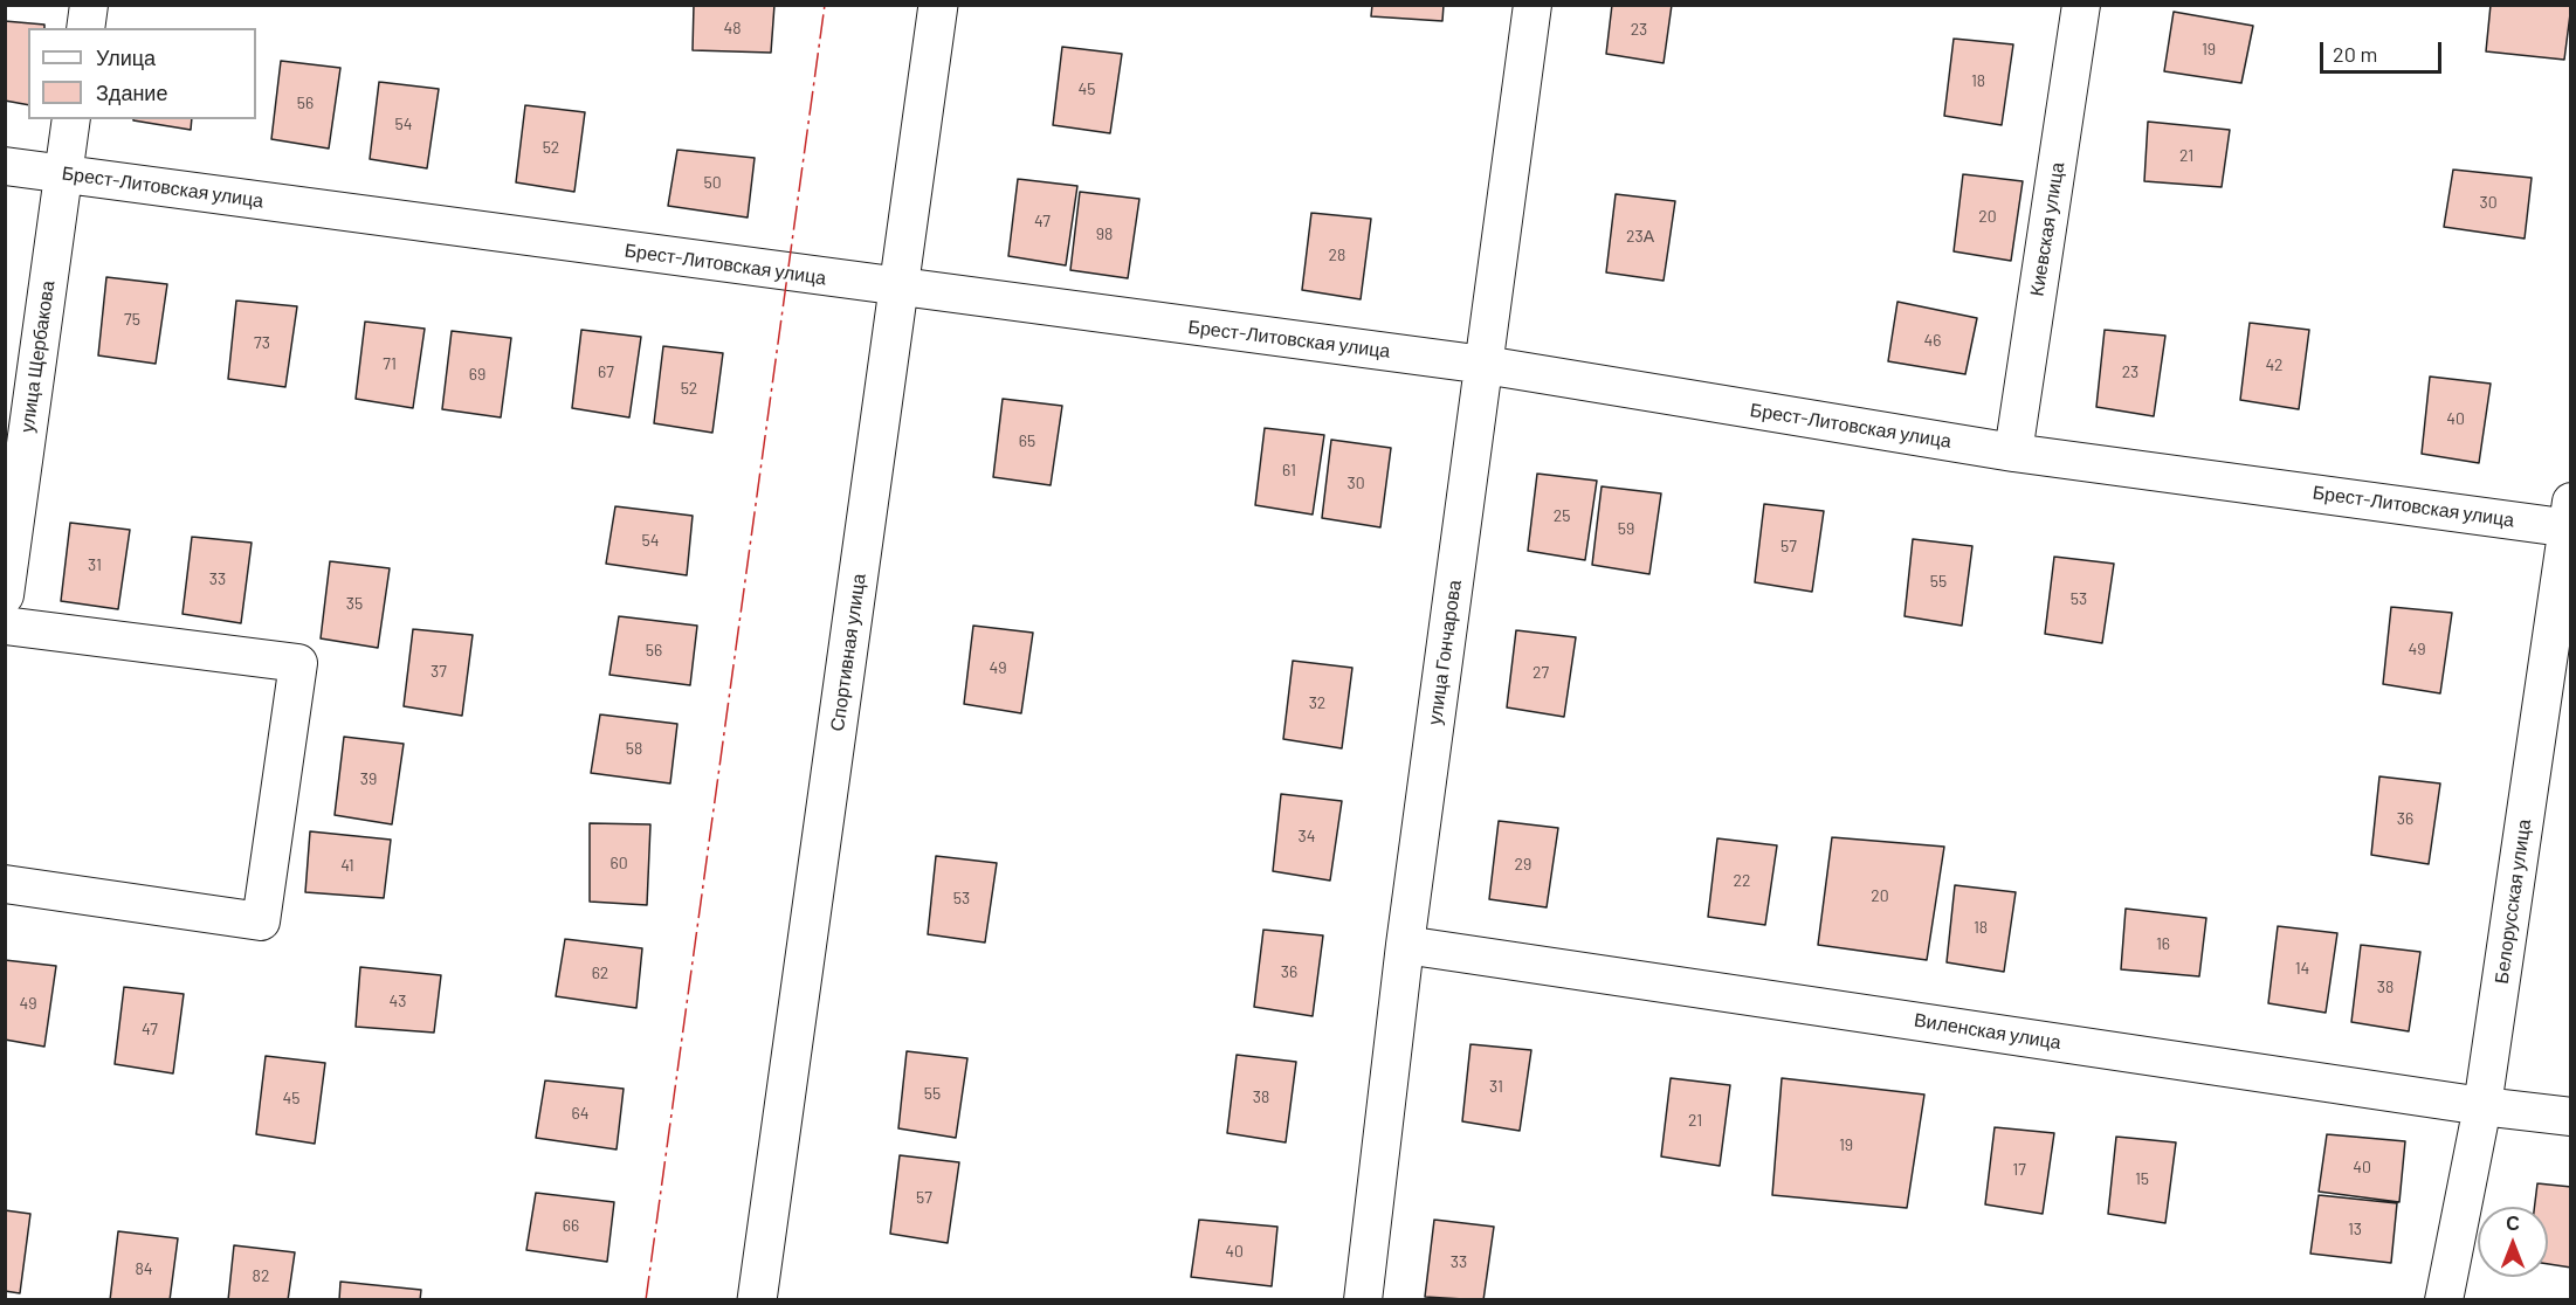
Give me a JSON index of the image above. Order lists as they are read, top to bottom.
{
  "streets": {
    "street": [
      "Брест-Литовская улица",
      "Киевская улица",
      "улица Щербакова",
      "Спортивная улица",
      "улица Гончарова",
      "Белорусская улица",
      "Виленская улица"
    ]
  },
  "crossings": [
    ["Брест-Литовская улица", "Киевская улица"],
    ["Брест-Литовская улица", "улица Щербакова"],
    ["Брест-Литовская улица", "Спортивная улица"],
    ["Брест-Литовская улица", "улица Гончарова"],
    ["Брест-Литовская улица", "Белорусская улица"],
    ["улица Гончарова", "Виленская улица"],
    ["Белорусская улица", "Виленская улица"]
  ],
  "house_numbers": [
    "48",
    "23",
    "19",
    "18",
    "45",
    "56",
    "54",
    "52",
    "21",
    "50",
    "30",
    "20",
    "47",
    "98",
    "23А",
    "28",
    "75",
    "46",
    "73",
    "71",
    "42",
    "67",
    "23",
    "69",
    "52",
    "40",
    "65",
    "61",
    "30",
    "25",
    "59",
    "54",
    "57",
    "31",
    "33",
    "55",
    "53",
    "35",
    "49",
    "56",
    "49",
    "37",
    "27",
    "32",
    "58",
    "39",
    "36",
    "34",
    "60",
    "29",
    "41",
    "22",
    "20",
    "53",
    "18",
    "16",
    "14",
    "36",
    "62",
    "38",
    "43",
    "49",
    "47",
    "31",
    "55",
    "38",
    "45",
    "64",
    "21",
    "19",
    "40",
    "17",
    "15",
    "57",
    "66",
    "13",
    "40",
    "33",
    "84",
    "82"
  ],
  "legend": ["Улица", "Здание"],
  "scale_bar": "20 m",
  "north": "top"
}
